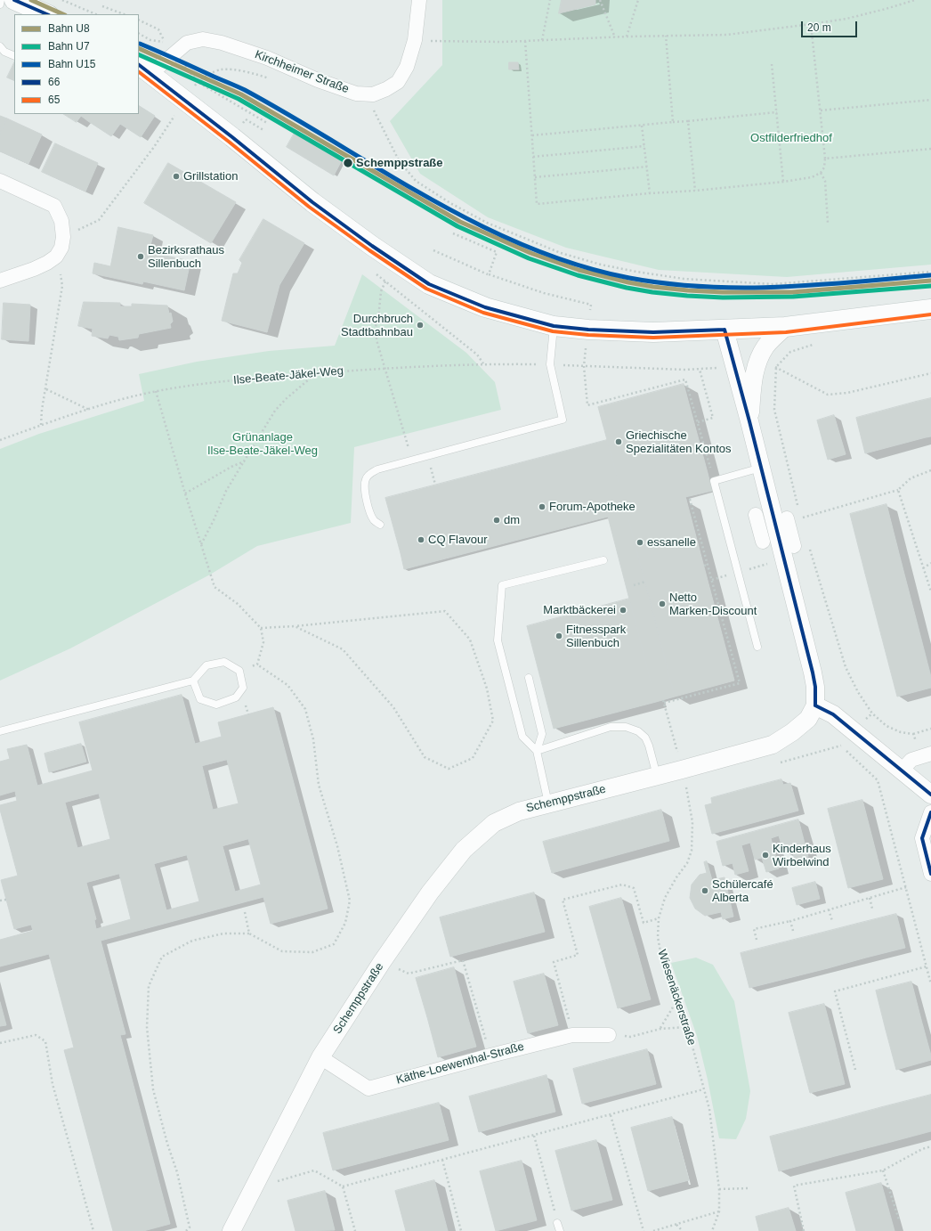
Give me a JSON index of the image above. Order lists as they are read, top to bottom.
{
  "streets": {
    "main road": ["Kirchheimer Straße"],
    "street": ["Schemppstraße", "Käthe-Loewenthal-Straße"],
    "path": ["Ilse-Beate-Jäkel-Weg", "Wiesenäckerstraße"]
  },
  "crossings": [
    ["Schemppstraße", "Wiesenäckerstraße"],
    ["Schemppstraße", "Käthe-Loewenthal-Straße"]
  ],
  "parks": ["Ostfilderfriedhof", "Grünanlage Ilse-Beate-Jäkel-Weg"],
  "places": [
    "Schemppstraße",
    "Grillstation",
    "Bezirksrathaus Sillenbuch",
    "Durchbruch Stadtbahnbau",
    "Griechische Spezialitäten Kontos",
    "Forum-Apotheke",
    "dm",
    "CQ Flavour",
    "essanelle",
    "Netto Marken-Discount",
    "Marktbäckerei",
    "Fitnesspark Sillenbuch",
    "Kinderhaus Wirbelwind",
    "Schülercafé Alberta"
  ],
  "lines": [
    "rail line U8",
    "transit line 66",
    "rail line U15",
    "rail line U7",
    "transit line 65"
  ],
  "legend": [
    "Bahn U8",
    "Bahn U7",
    "Bahn U15",
    "66",
    "65"
  ],
  "scale_bar": "20 m"
}
